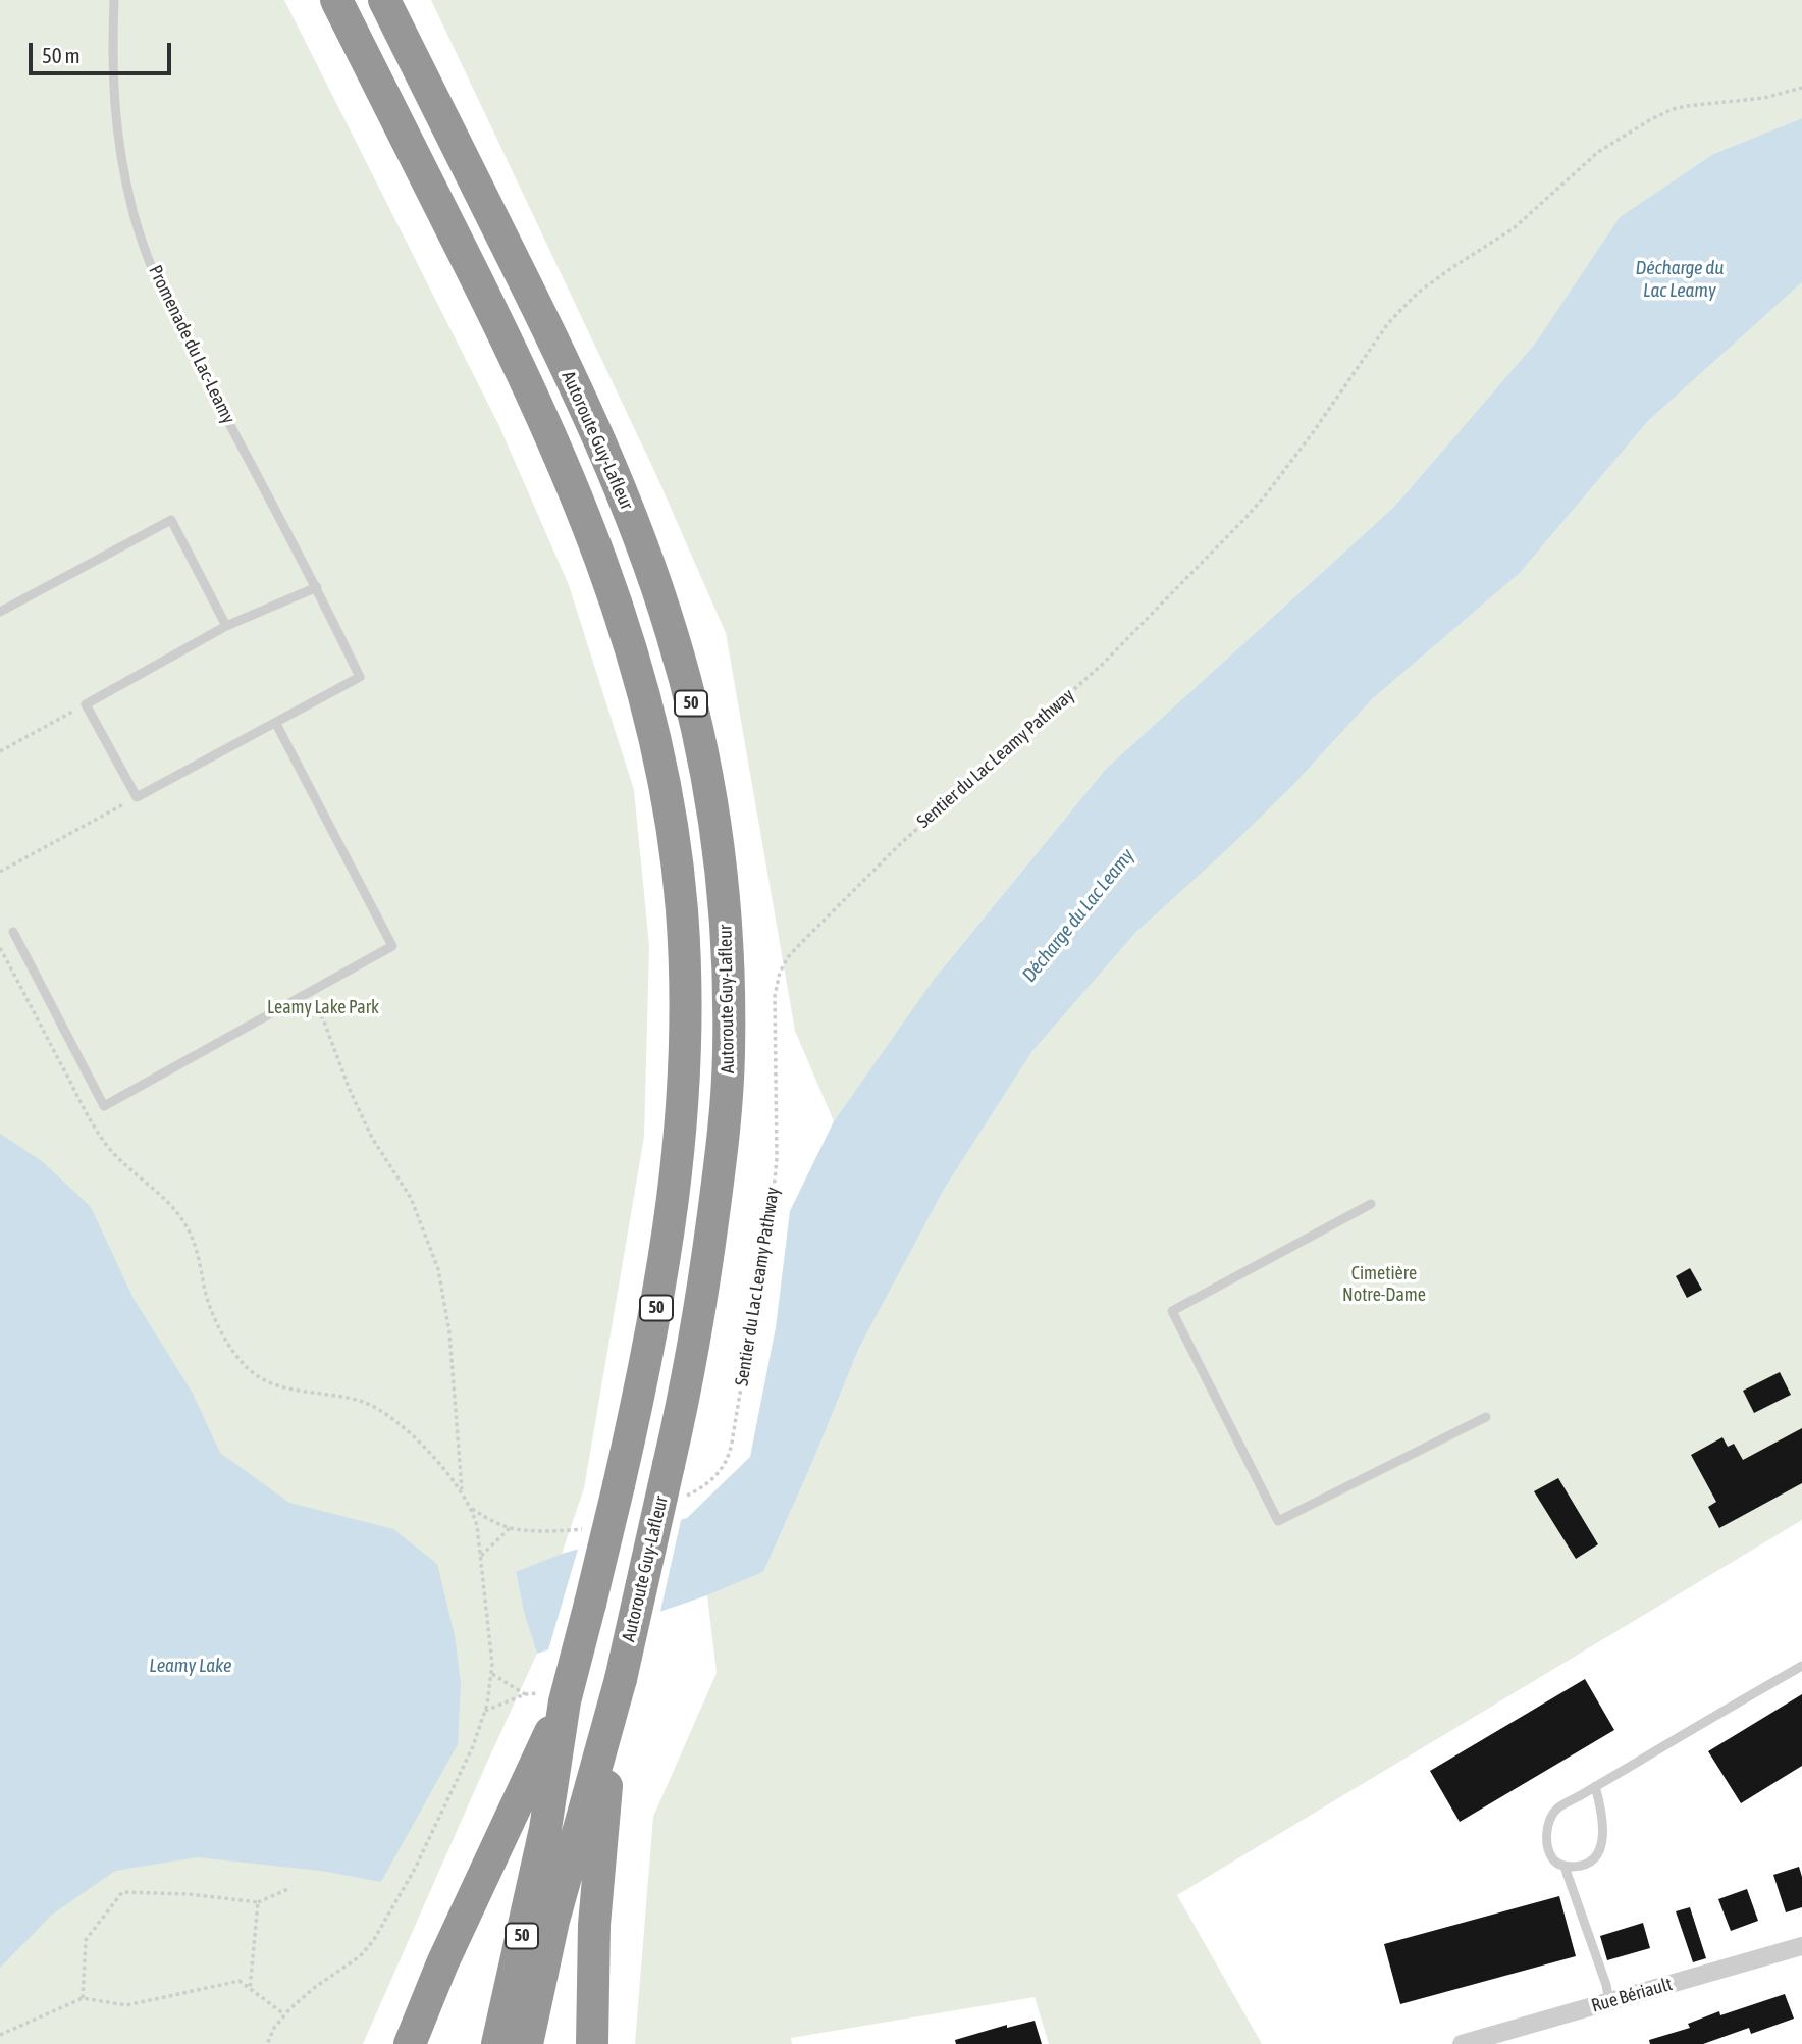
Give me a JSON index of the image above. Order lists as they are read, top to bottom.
{
  "streets": {
    "highway": ["Autoroute Guy-Lafleur", "50"],
    "street": ["Rue Bériault"],
    "lane": ["Promenade du Lac-Leamy"],
    "path": ["Sentier du Lac Leamy Pathway"]
  },
  "water": ["Décharge du Lac Leamy", "Leamy Lake"],
  "parks": ["Leamy Lake Park", "Cimetière Notre-Dame"],
  "scale_bar": "50 m"
}
